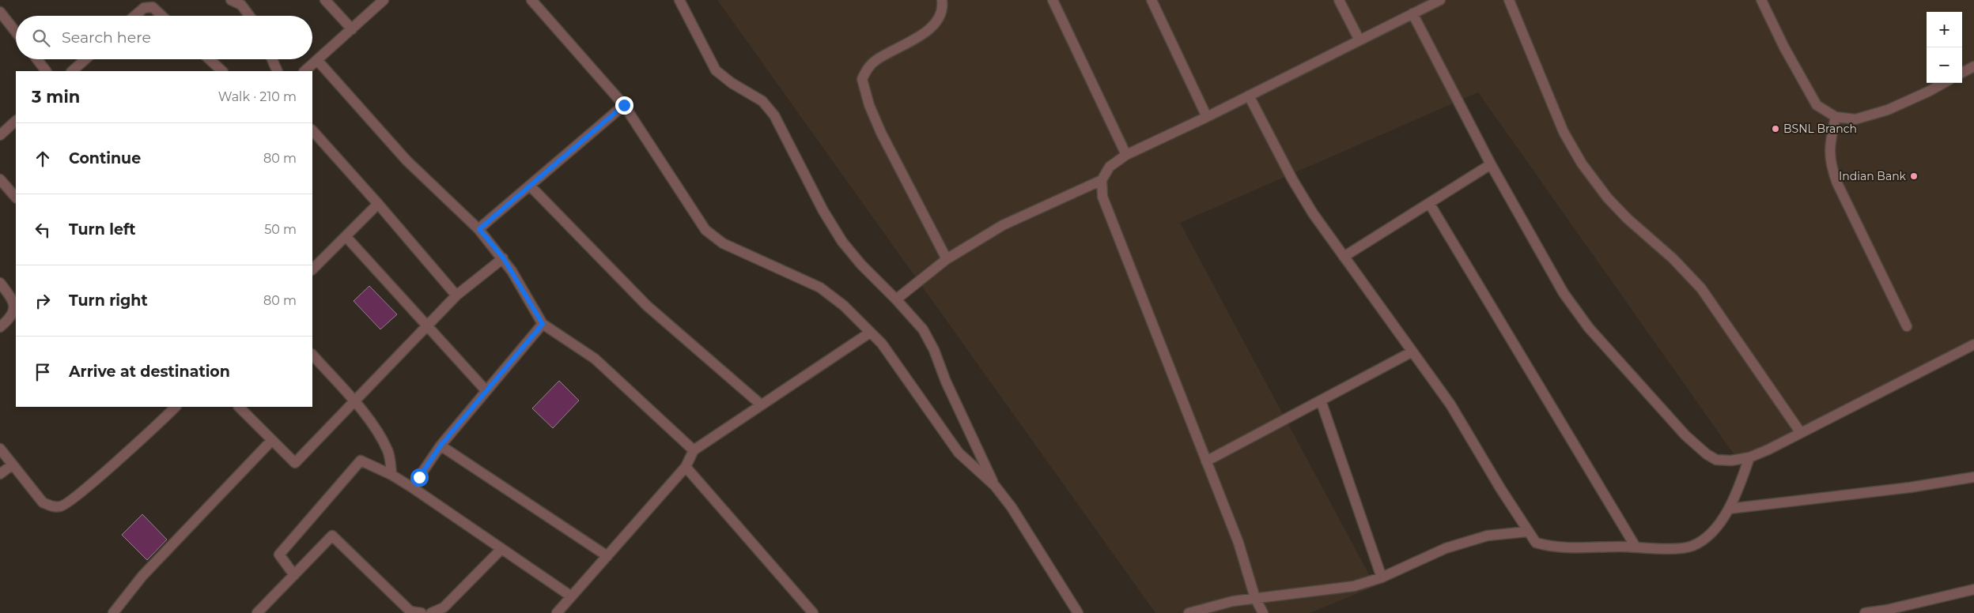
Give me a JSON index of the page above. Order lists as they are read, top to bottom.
{
  "places": ["BSNL Branch", "Indian Bank"],
  "page": {
    "map_buttons": ["+", "−"],
    "search": "Search here",
    "heading": ["3 min", "Walk · 210 m"],
    "list": [
      ["Continue", "80 m"],
      ["Turn left", "50 m"],
      ["Turn right", "80 m"],
      "Arrive at destination"
    ]
  }
}
